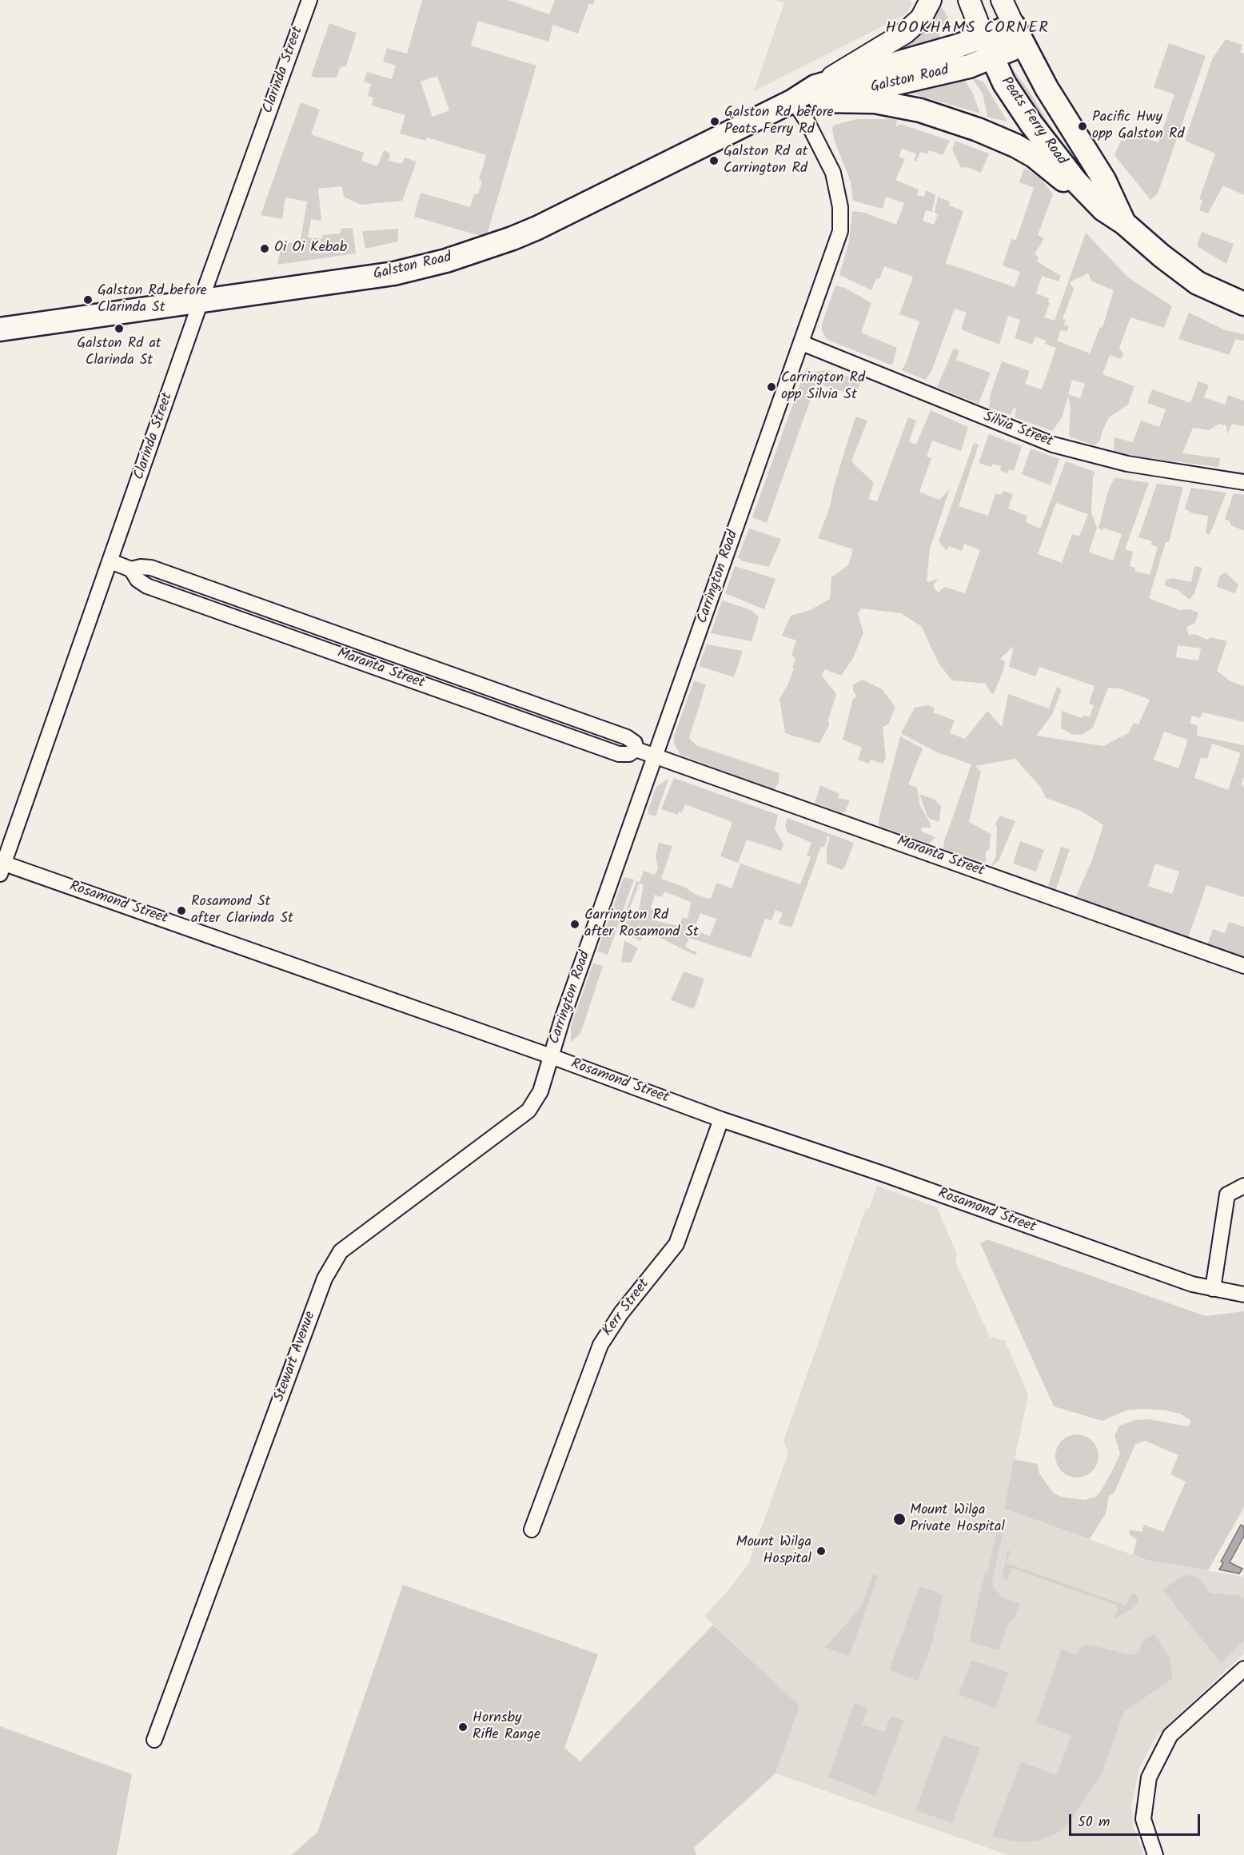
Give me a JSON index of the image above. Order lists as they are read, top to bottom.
{
  "streets": {
    "main road": ["Galston Road", "Peats Ferry Road"],
    "street": [
      "Clarinda Street",
      "Silvia Street",
      "Carrington Road",
      "Maranta Street",
      "Rosamond Street",
      "Kerr Street",
      "Stewart Avenue"
    ]
  },
  "crossings": [
    ["Clarinda Street", "Galston Road"],
    ["Clarinda Street", "Maranta Street"],
    ["Clarinda Street", "Rosamond Street"],
    ["Galston Road", "Peats Ferry Road"],
    ["Galston Road", "Carrington Road"],
    ["Silvia Street", "Carrington Road"],
    ["Carrington Road", "Maranta Street"],
    ["Carrington Road", "Rosamond Street"],
    ["Carrington Road", "Stewart Avenue"],
    ["Rosamond Street", "Kerr Street"],
    ["Rosamond Street", "Stewart Avenue"]
  ],
  "districts": ["HOOKHAMS CORNER"],
  "places": [
    "Galston Rd before Peats Ferry Rd",
    "Pacific Hwy opp Galston Rd",
    "Galston Rd at Carrington Rd",
    "Oi Oi Kebab",
    "Galston Rd before Clarinda St",
    "Galston Rd at Clarinda St",
    "Carrington Rd opp Silvia St",
    "Rosamond St after Clarinda St",
    "Carrington Rd after Rosamond St",
    "Mount Wilga Private Hospital",
    "Mount Wilga Hospital",
    "Hornsby Rifle Range"
  ],
  "scale_bar": "50 m"
}
